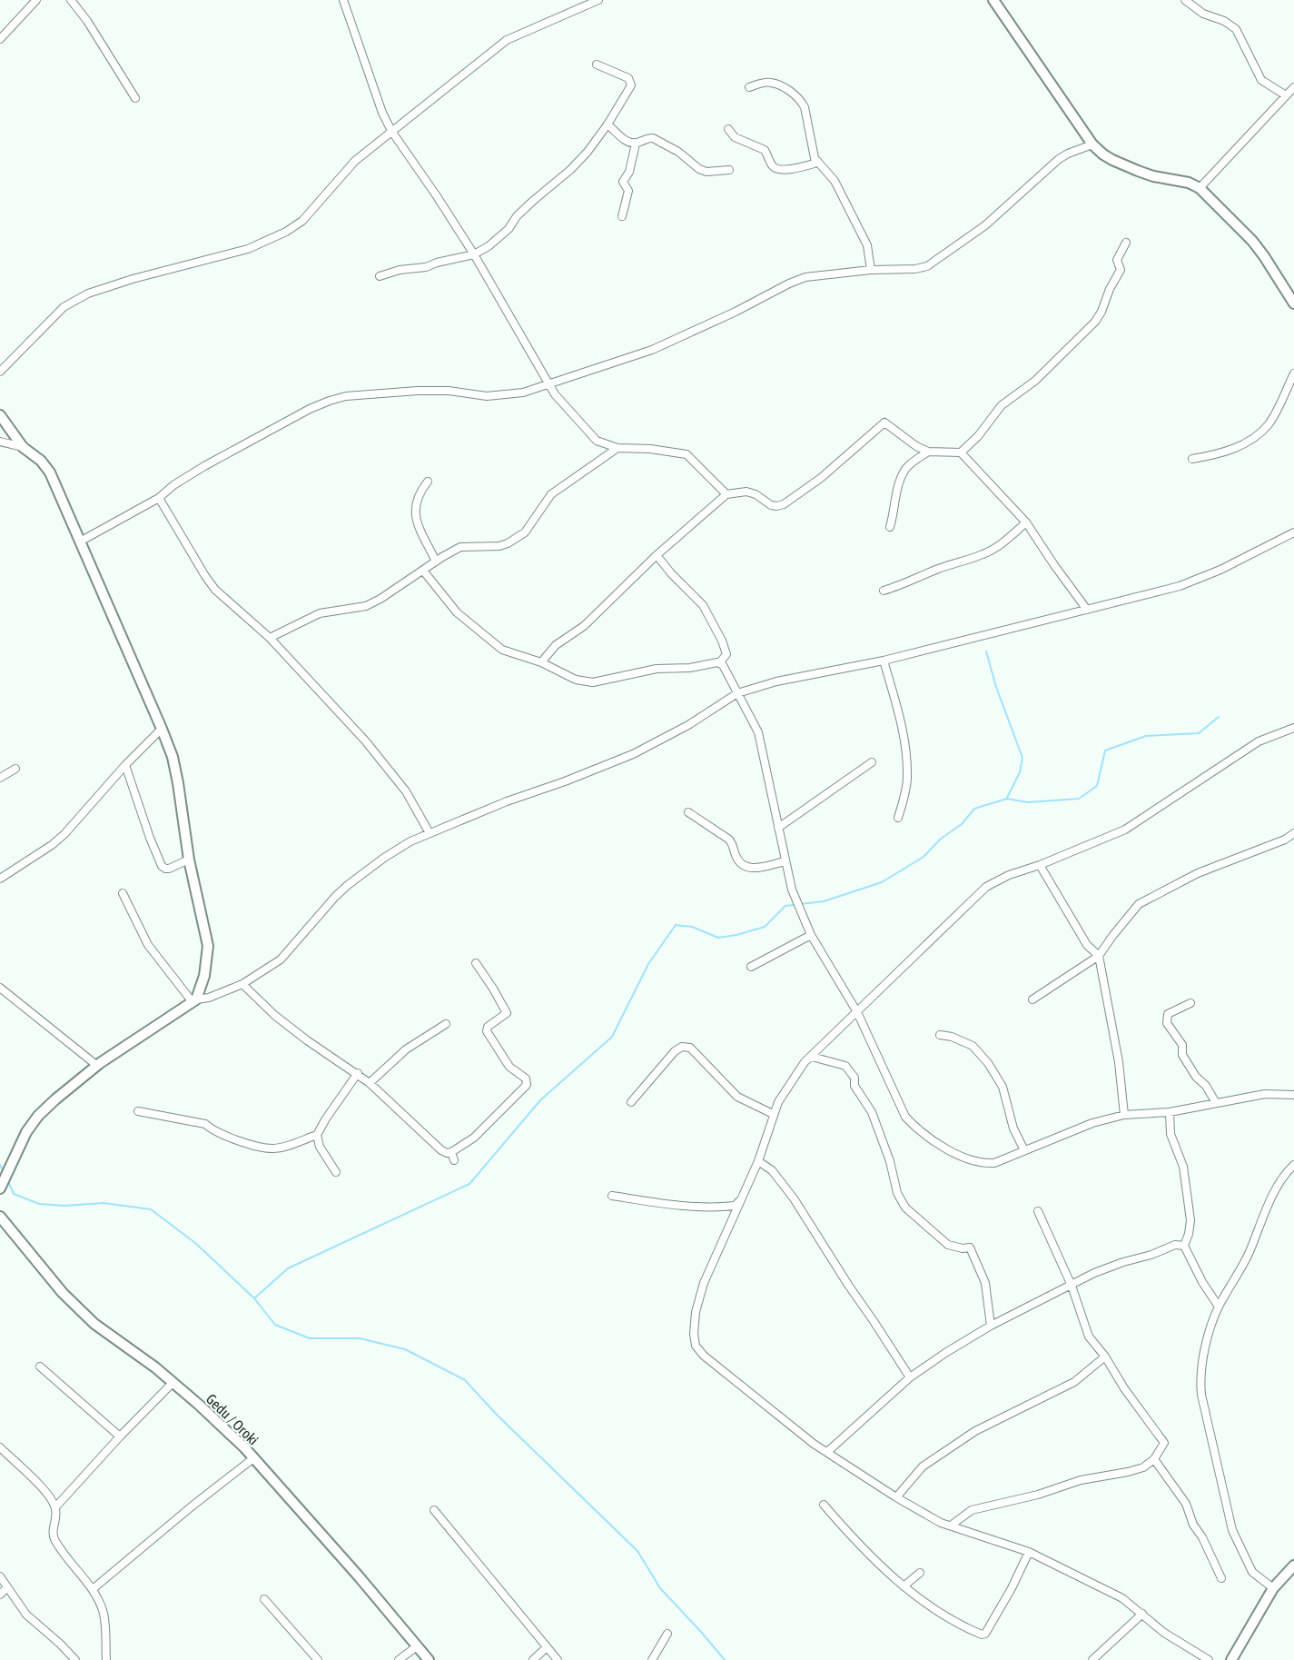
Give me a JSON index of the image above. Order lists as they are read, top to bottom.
{
  "streets": {
    "main road": ["Gedu / Oroki"]
  }
}
